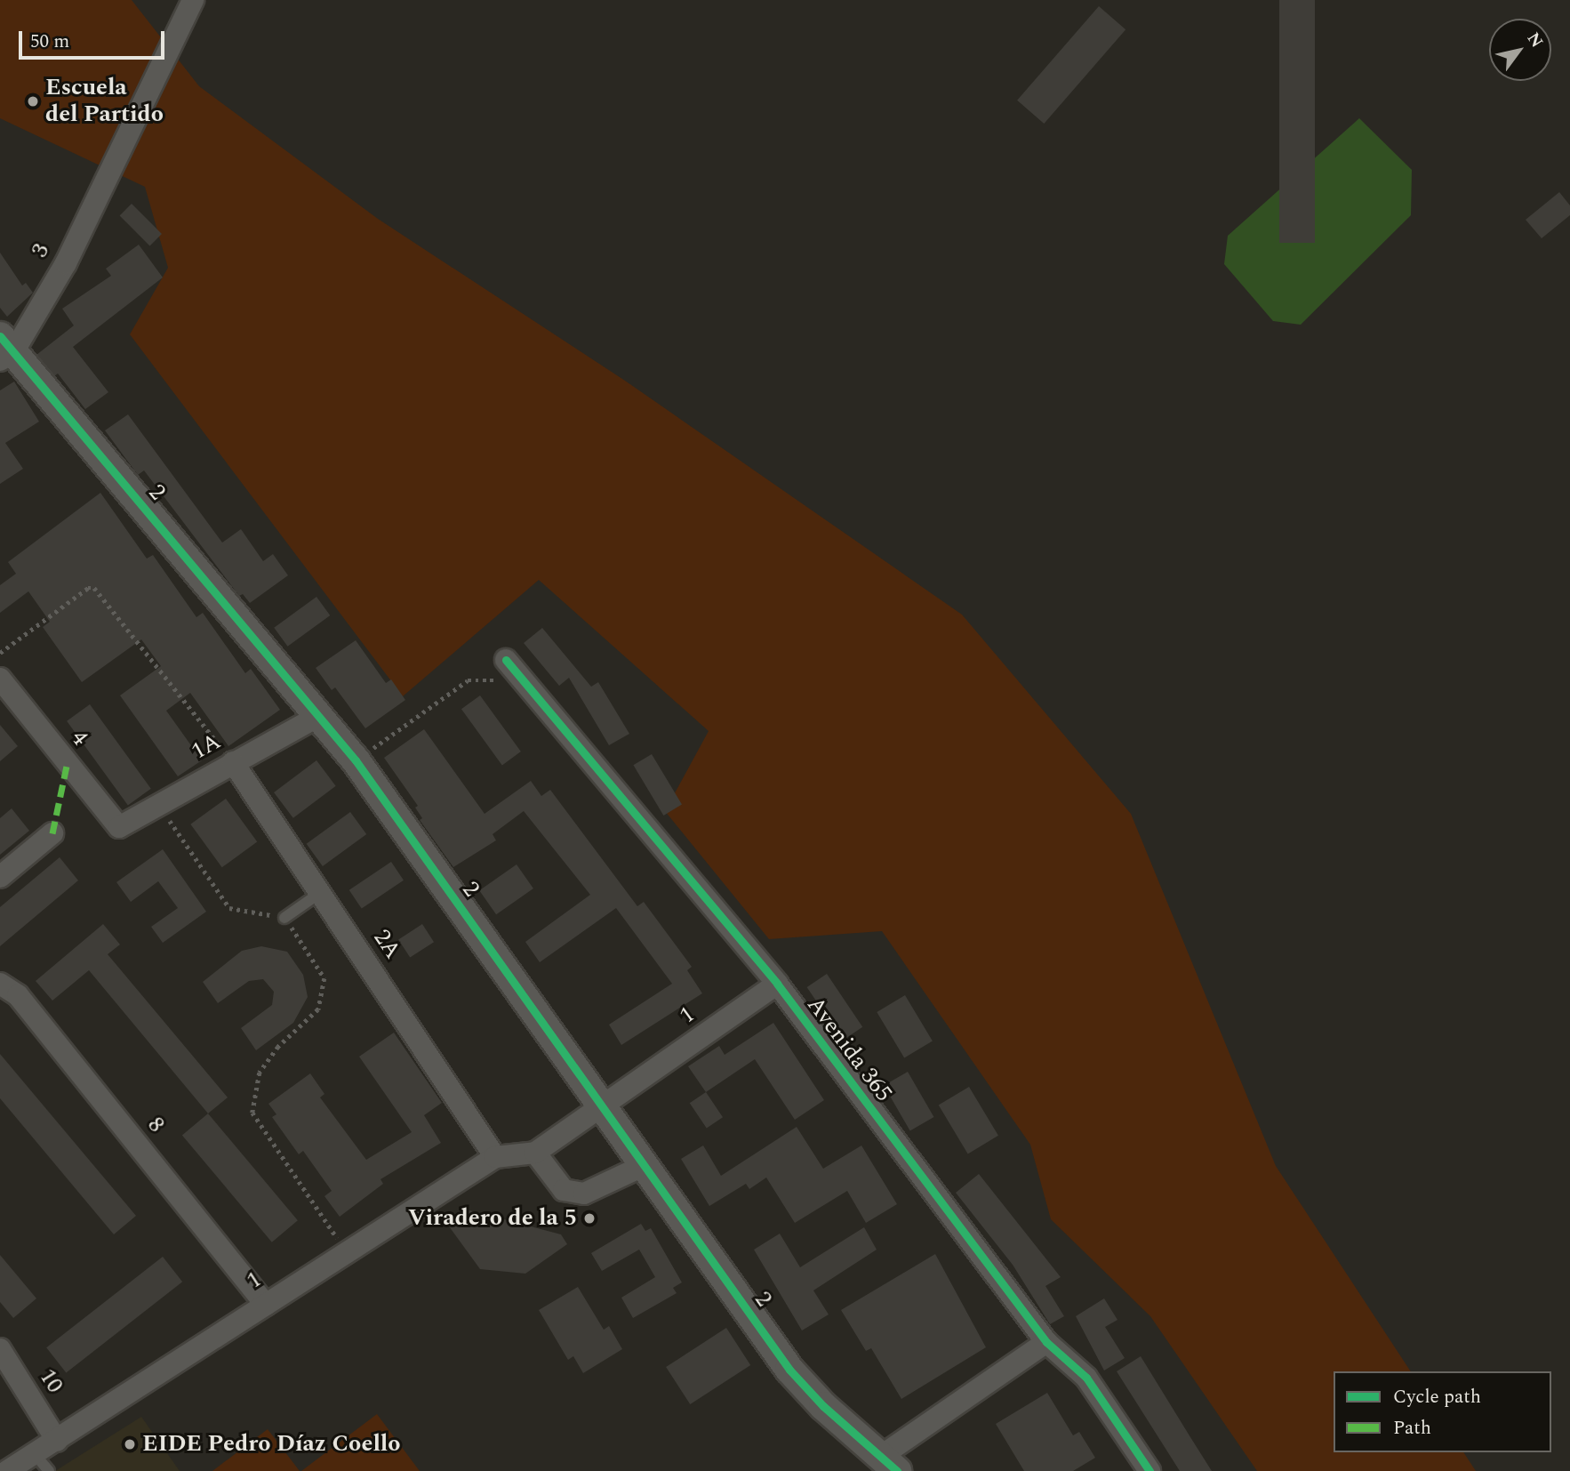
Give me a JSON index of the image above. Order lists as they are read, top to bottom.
{
  "streets": {
    "street": [
      "3",
      "2",
      "4",
      "1A",
      "2A",
      "1",
      "Avenida 365",
      "8",
      "10"
    ]
  },
  "crossings": [
    ["3", "2"],
    ["2", "1A"],
    ["2", "1"],
    ["4", "1A"],
    ["1A", "2A"],
    ["2A", "1"],
    ["1", "Avenida 365"],
    ["1", "8"],
    ["1", "10"]
  ],
  "places": ["Escuela del Partido", "Viradero de la 5", "EIDE Pedro Díaz Coello"],
  "legend": ["Cycle path", "Path"],
  "scale_bar": "50 m",
  "north": "top right"
}
